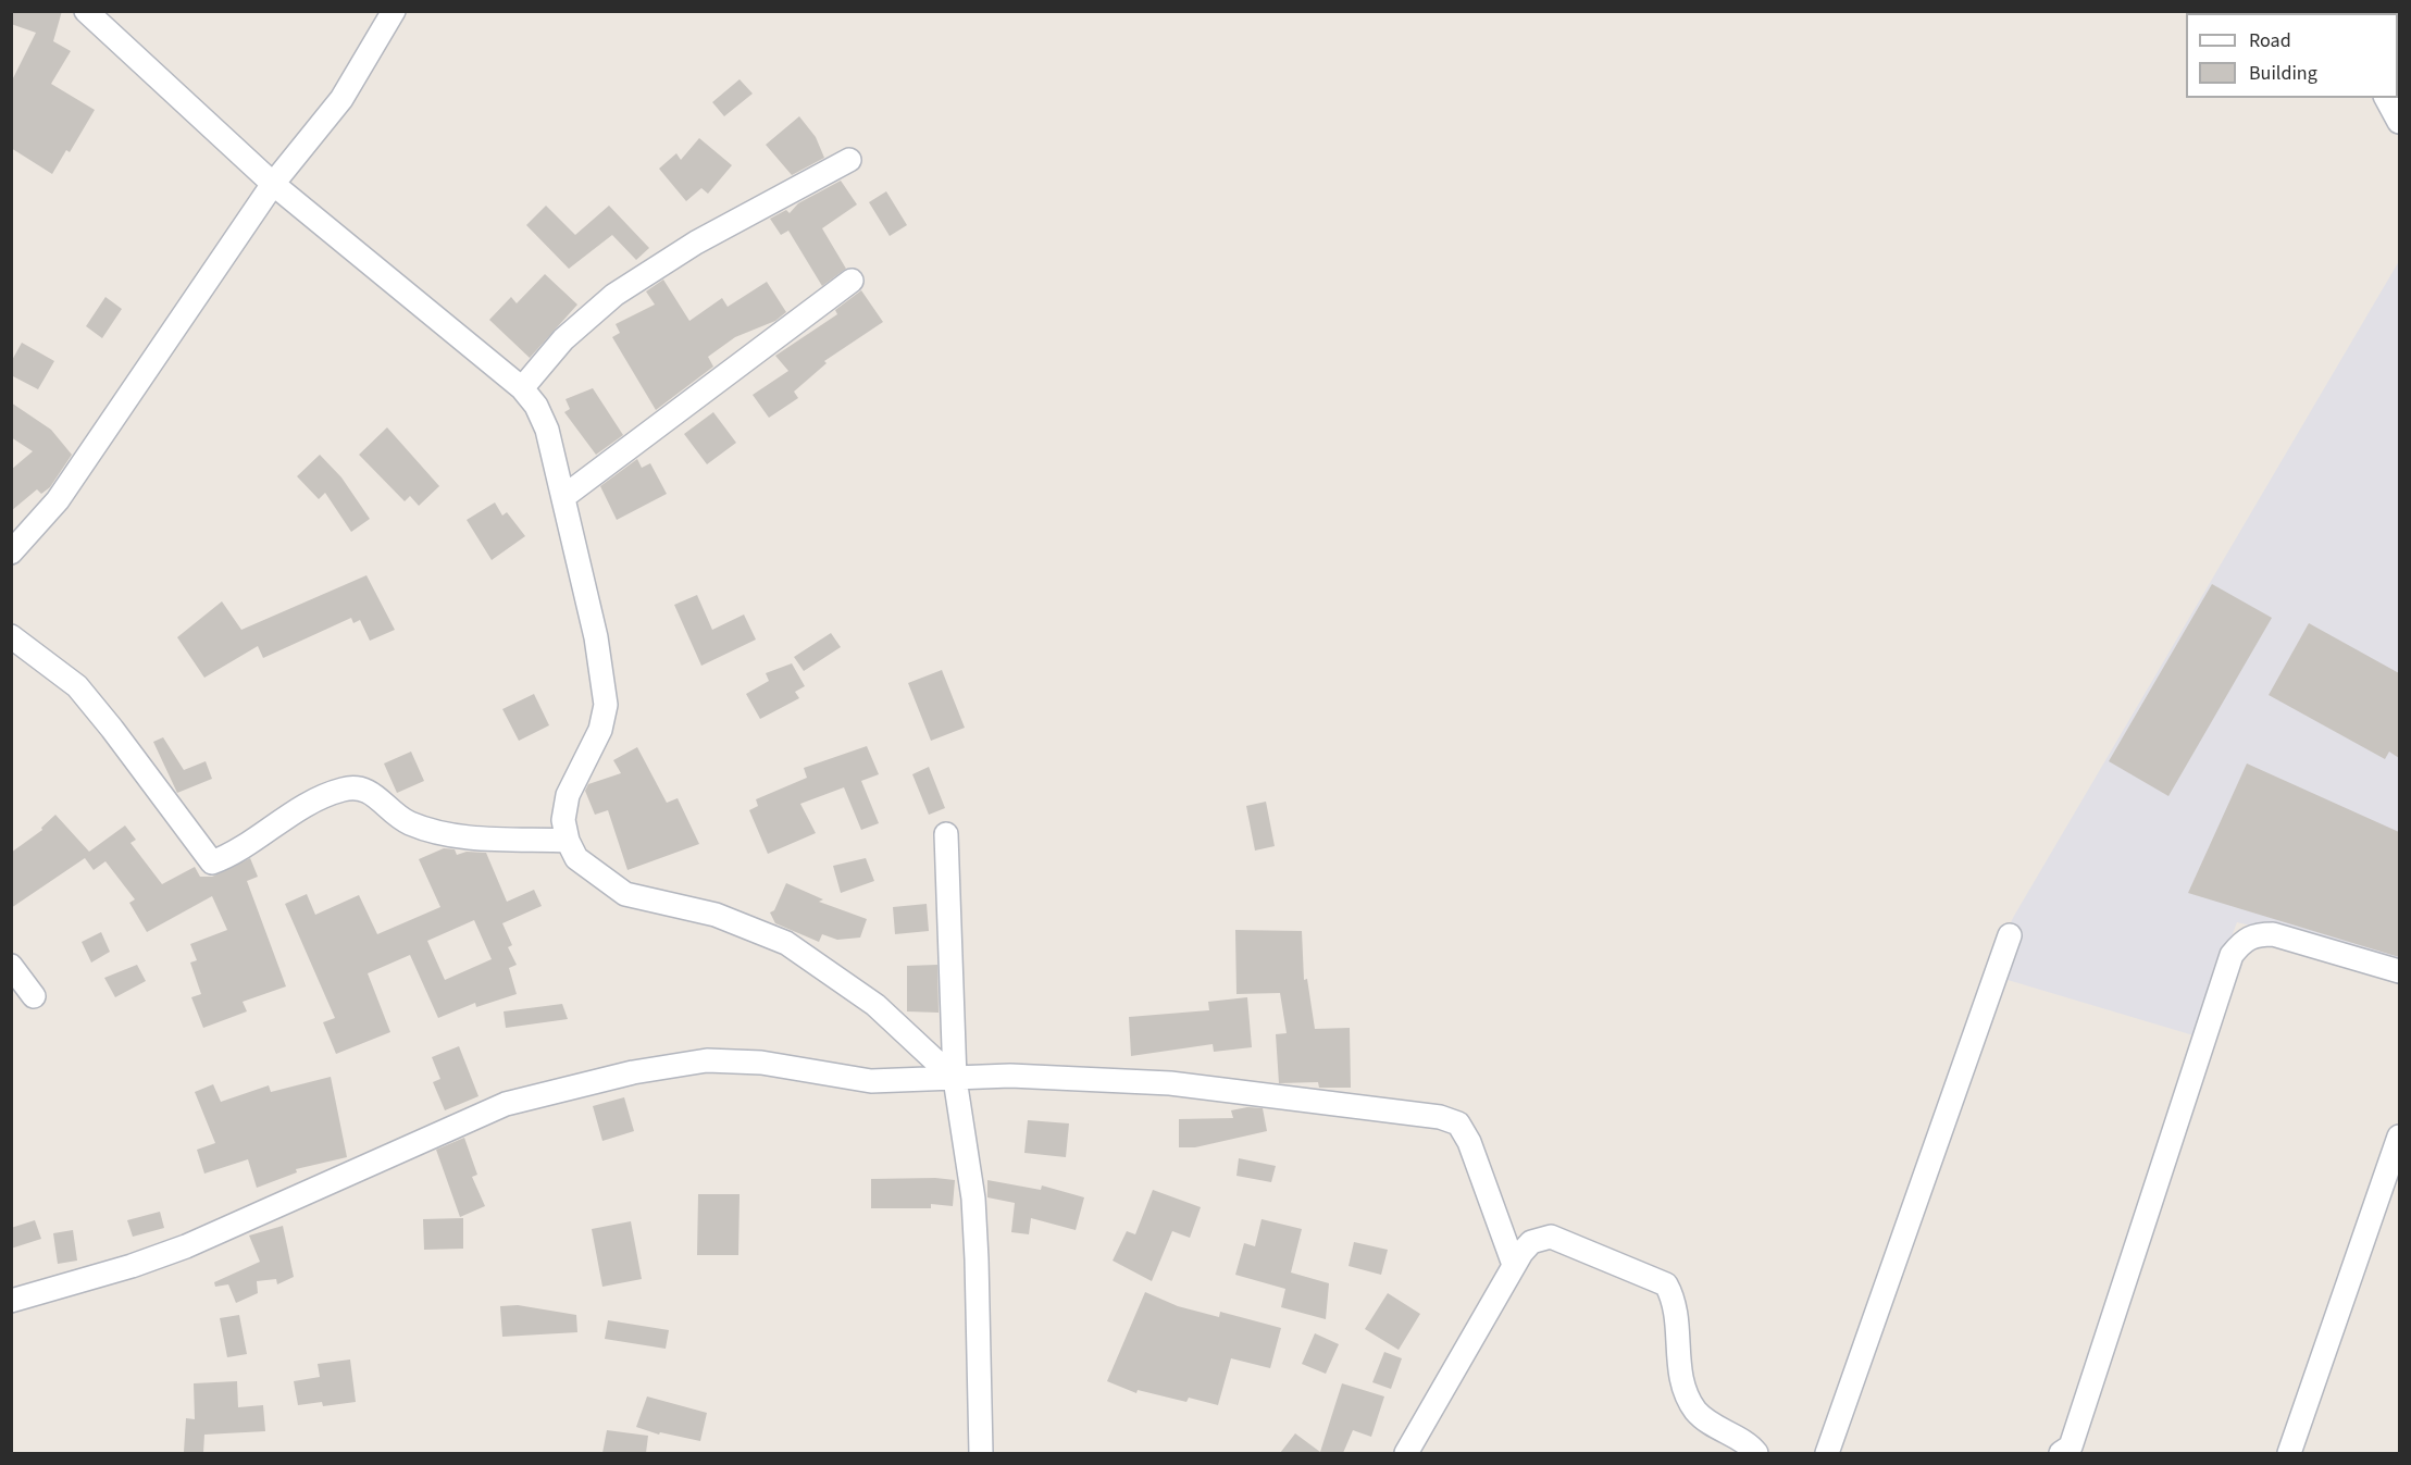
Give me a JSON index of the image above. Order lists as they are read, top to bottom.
{
  "legend": ["Road", "Building"]
}
